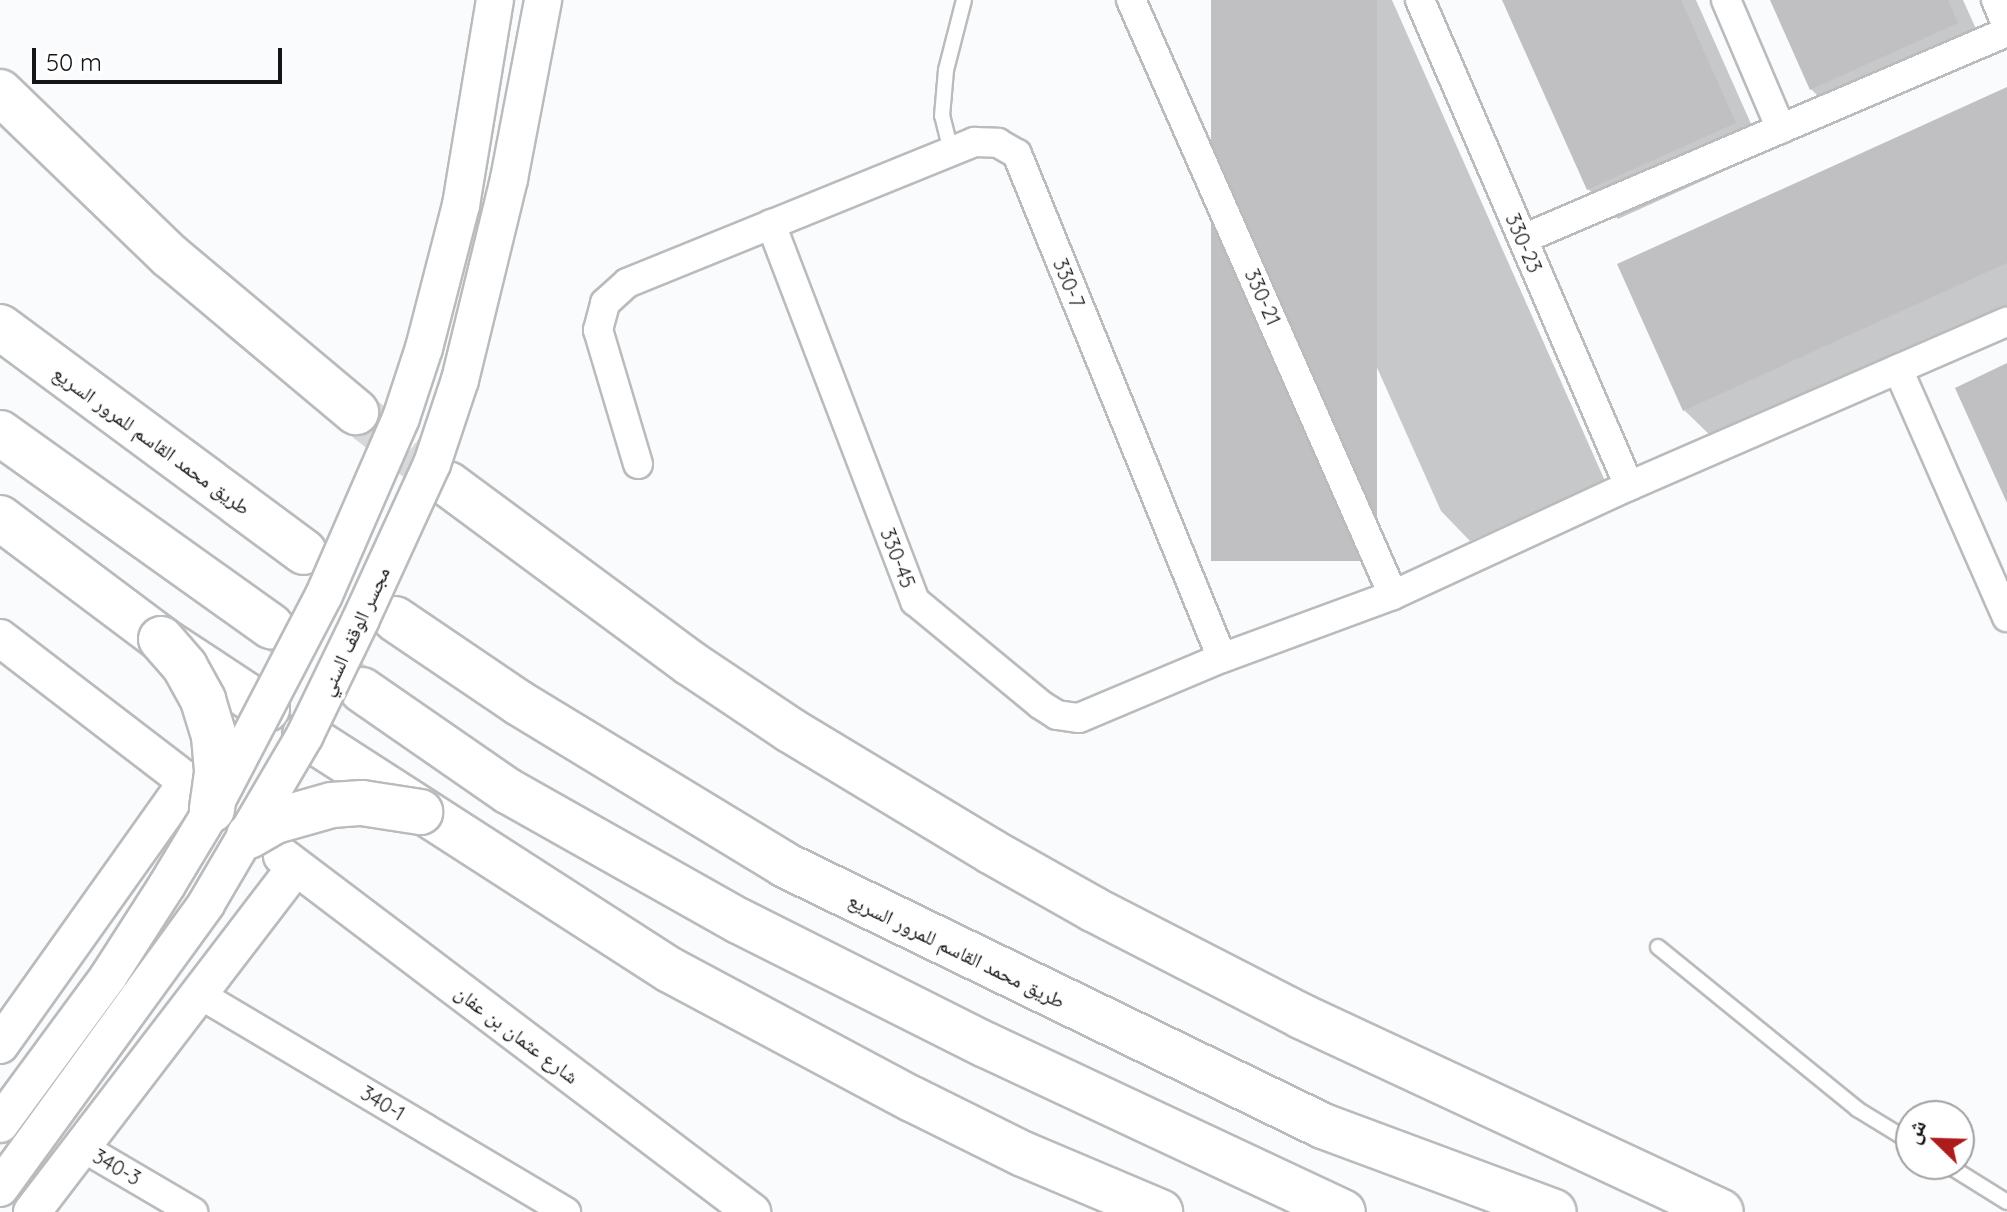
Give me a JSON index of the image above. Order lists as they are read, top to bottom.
{
  "streets": {
    "highway": ["طريق محمد القاسم للمرور السريع"],
    "street": [
      "330-23",
      "330-7",
      "330-21",
      "330-45",
      "مجسر الوقف السني",
      "شارع عثمان بن عفان",
      "340-1",
      "340-3"
    ]
  },
  "crossings": [
    ["330-23", "330-45"],
    ["330-7", "330-45"],
    ["330-21", "330-45"],
    ["مجسر الوقف السني", "شارع عثمان بن عفان"]
  ],
  "scale_bar": "50 m",
  "north": "top left"
}
